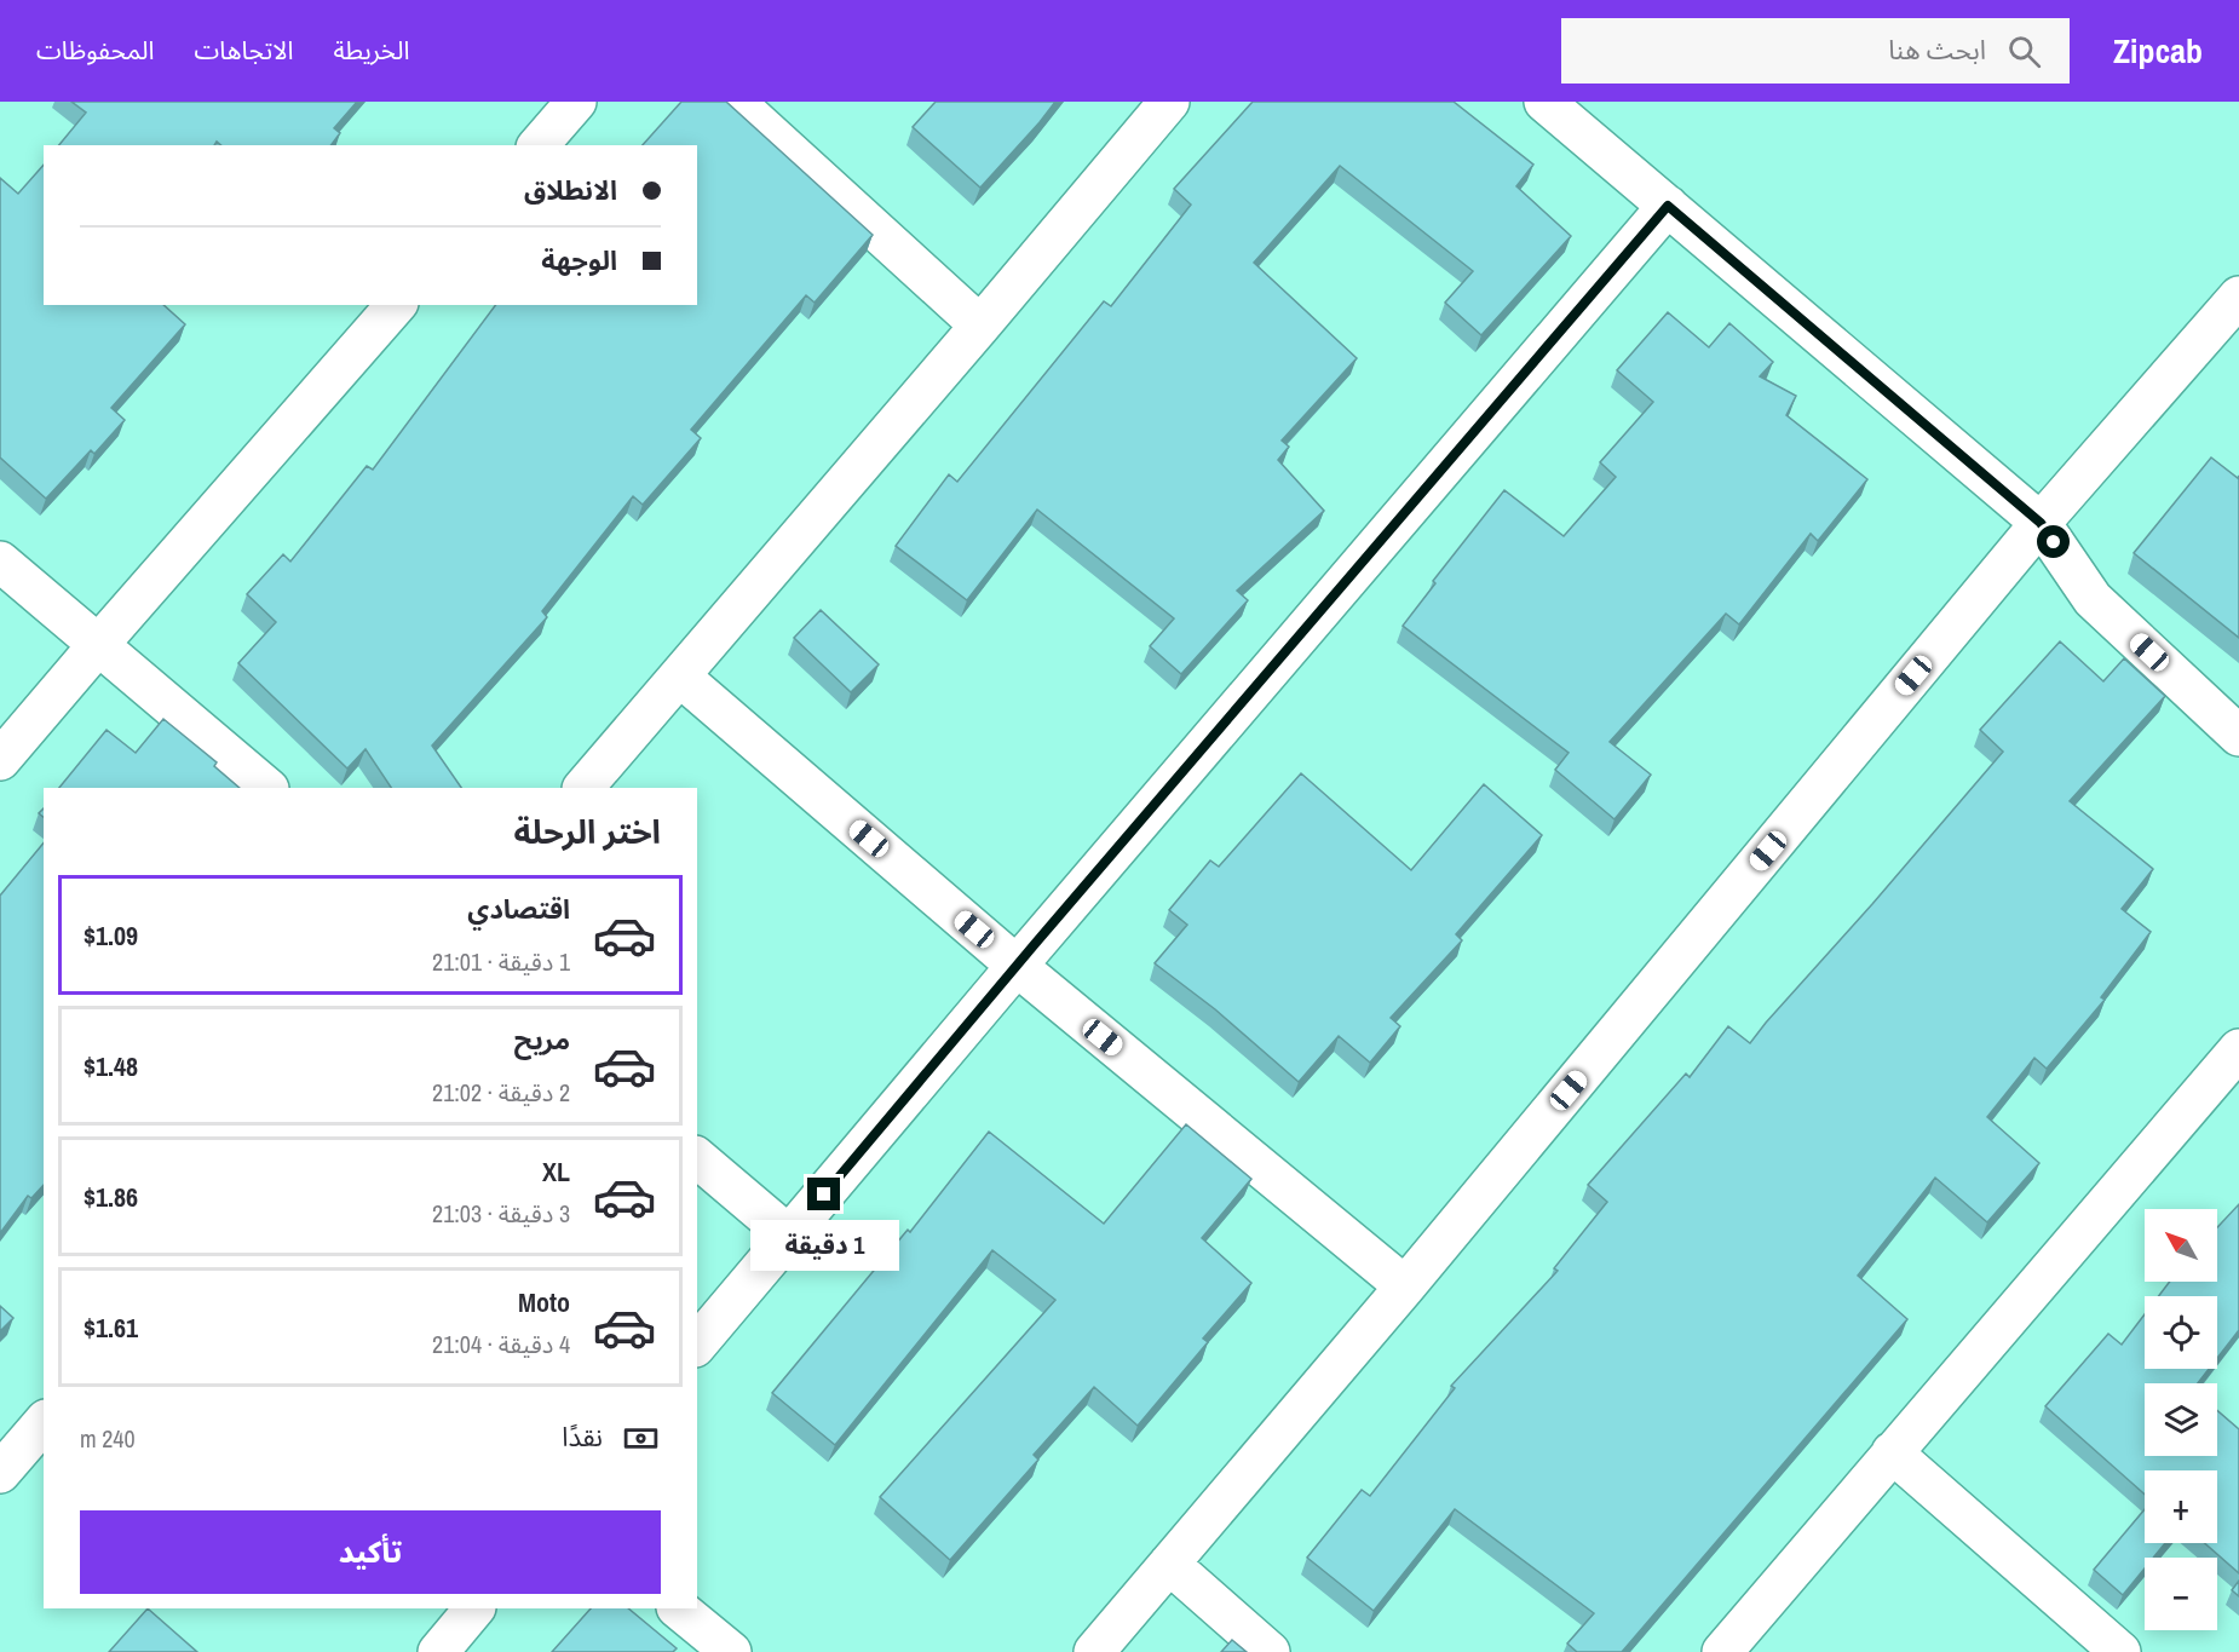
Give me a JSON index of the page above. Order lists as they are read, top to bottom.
{
  "north": "top left",
  "page": {
    "header": "Zipcab",
    "search": "ابحث هنا",
    "nav": ["الخريطة", "الاتجاهات", "المحفوظات"],
    "banner": ["الانطلاق", "الوجهة"],
    "heading": "اختر الرحلة",
    "list": [
      {
        "name": "اقتصادي",
        "note": "1 دقيقة · 21:01",
        "value": "$1.09"
      },
      {
        "name": "مريح",
        "note": "2 دقيقة · 21:02",
        "value": "$1.48"
      },
      {
        "name": "XL",
        "note": "3 دقيقة · 21:03",
        "value": "$1.86"
      },
      {
        "name": "Moto",
        "note": "4 دقيقة · 21:04",
        "value": "$1.61"
      }
    ],
    "map_buttons": ["+", "−"],
    "bubble": "1 دقيقة",
    "pay": ["نقدًا", "240 m"],
    "buttons": "تأكيد"
  }
}
